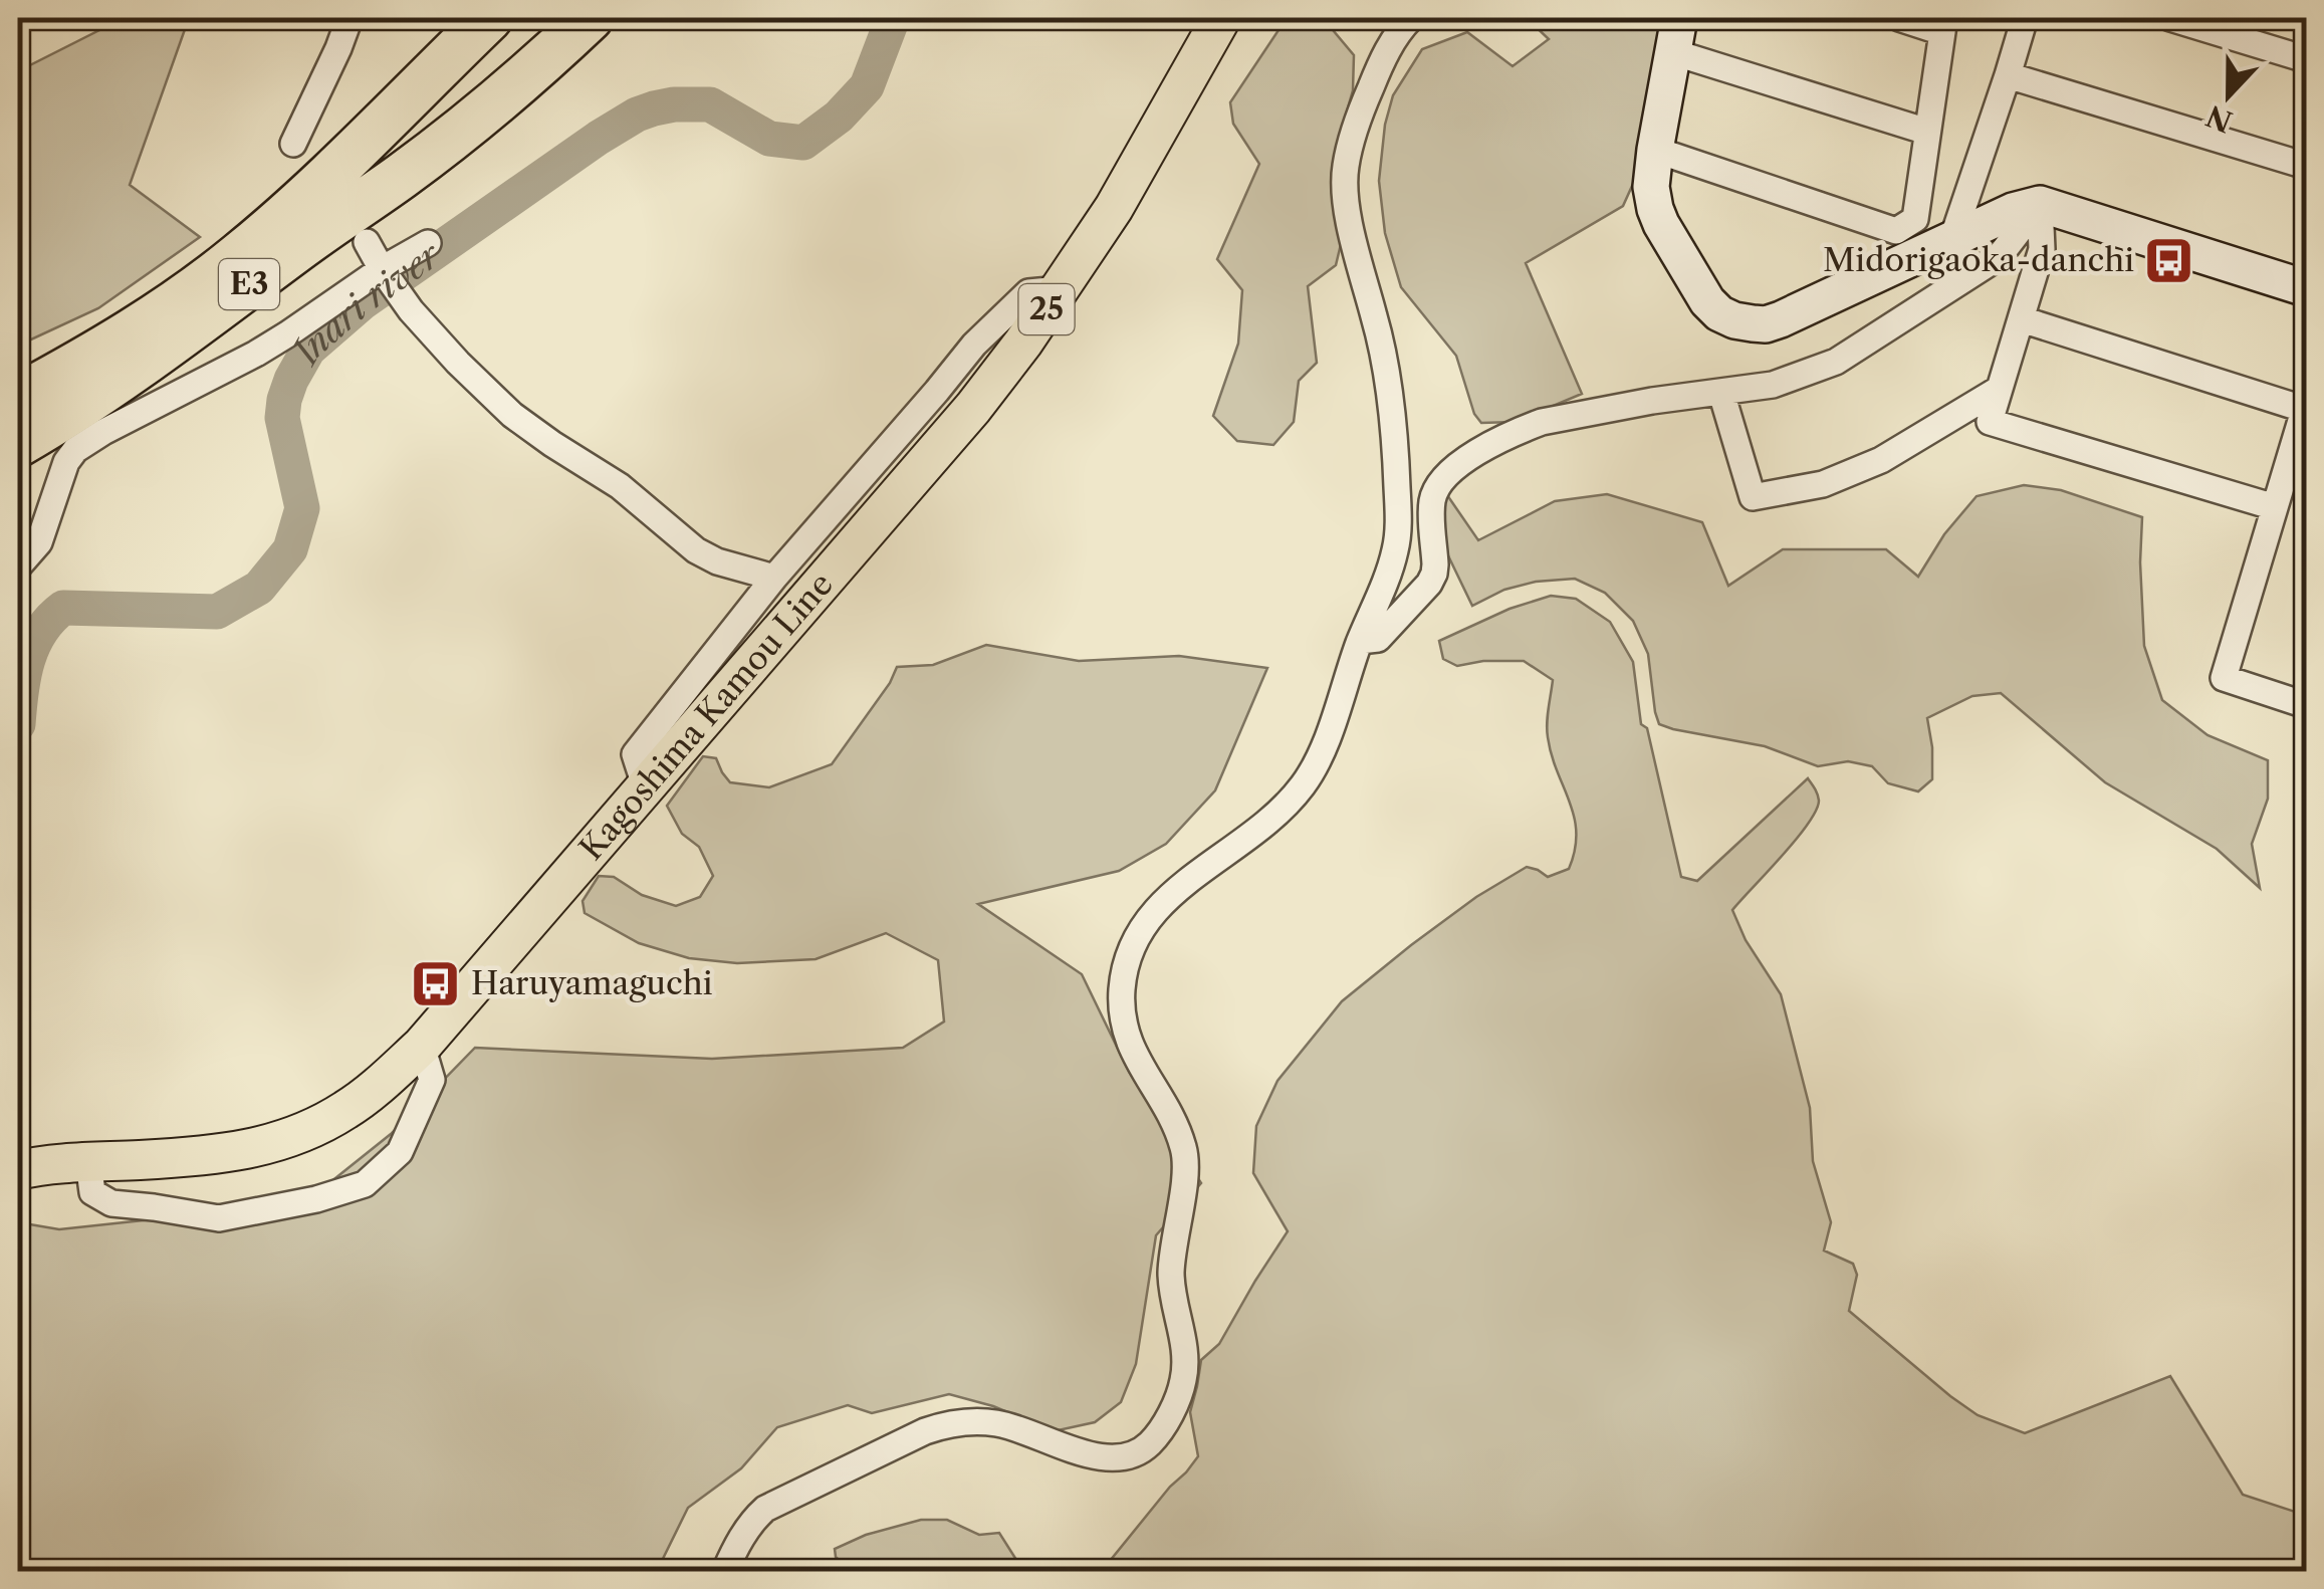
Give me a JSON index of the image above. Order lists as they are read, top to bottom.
{
  "streets": {
    "highway": ["E3"],
    "main road": ["25", "Kagoshima Kamou Line"]
  },
  "water": ["Inari river"],
  "places": {
    "bus stop": ["Midorigaoka-danchi", "Haruyamaguchi"]
  },
  "north": "bottom"
}
